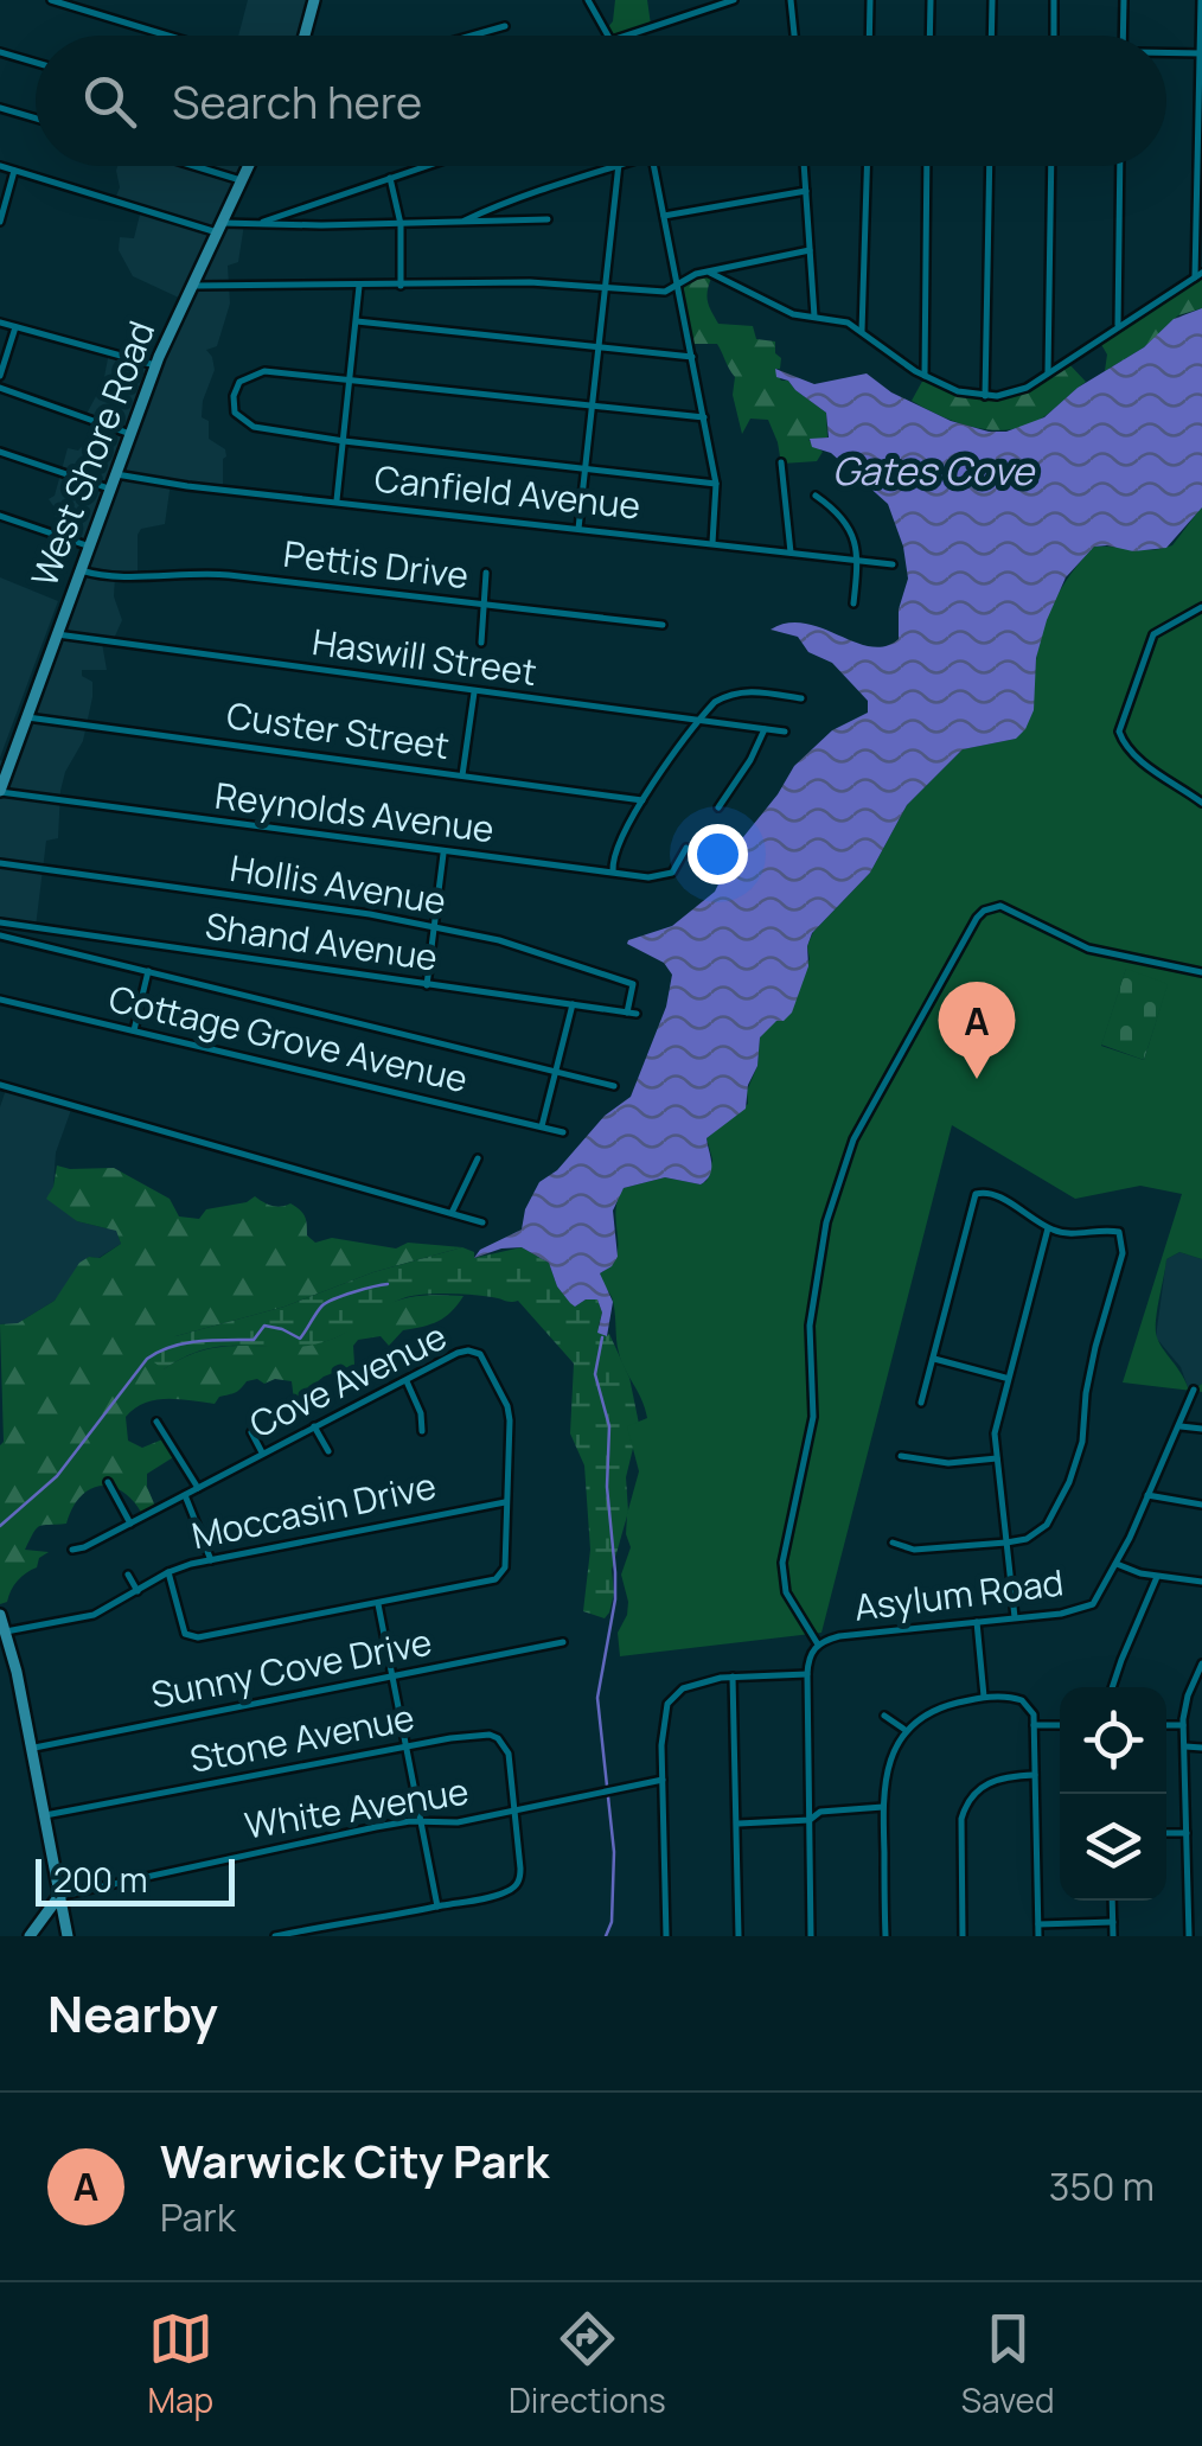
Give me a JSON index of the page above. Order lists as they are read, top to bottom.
{
  "streets": {
    "main road": ["West Shore Road"],
    "street": [
      "Canfield Avenue",
      "Pettis Drive",
      "Haswill Street",
      "Custer Street",
      "Reynolds Avenue",
      "Hollis Avenue",
      "Shand Avenue",
      "Cottage Grove Avenue",
      "Cove Avenue",
      "Moccasin Drive",
      "Asylum Road",
      "Sunny Cove Drive",
      "Stone Avenue",
      "White Avenue"
    ]
  },
  "crossings": [
    ["West Shore Road", "Canfield Avenue"],
    ["West Shore Road", "Pettis Drive"],
    ["West Shore Road", "Haswill Street"],
    ["West Shore Road", "Custer Street"],
    ["West Shore Road", "Reynolds Avenue"],
    ["Hollis Avenue", "Shand Avenue"],
    ["Cove Avenue", "Moccasin Drive"],
    ["Stone Avenue", "White Avenue"]
  ],
  "water": ["Gates Cove"],
  "scale_bar": "200 m",
  "page": {
    "search": "Search here",
    "pins": "A",
    "scale": "200 m",
    "heading": "Nearby",
    "list": [
      {
        "mark": "A",
        "name": "Warwick City Park",
        "note": "Park",
        "value": "350 m"
      }
    ],
    "nav": ["Map", "Directions", "Saved"]
  }
}
